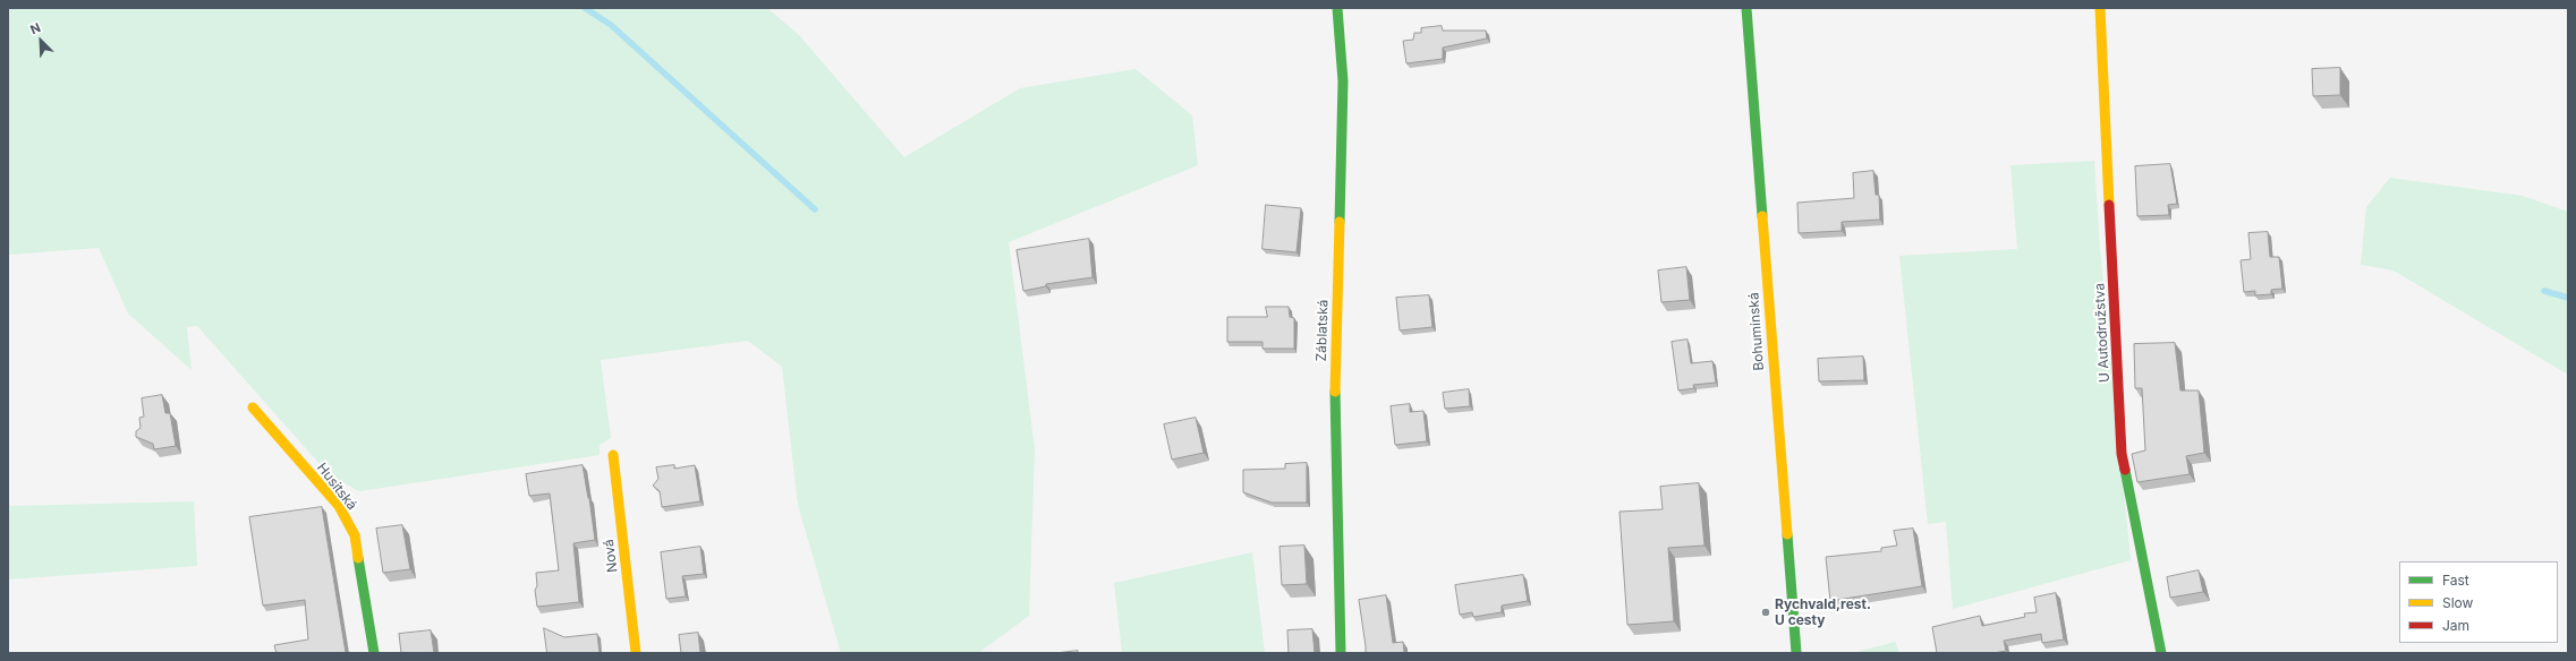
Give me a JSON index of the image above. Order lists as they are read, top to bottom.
{
  "streets": {
    "street": [
      "Záblatská",
      "Bohumínská",
      "U Autodružstva",
      "Husitská",
      "Nová"
    ]
  },
  "places": ["Rychvald,rest. U cesty"],
  "legend": ["Fast", "Slow", "Jam"],
  "north": "top left"
}
